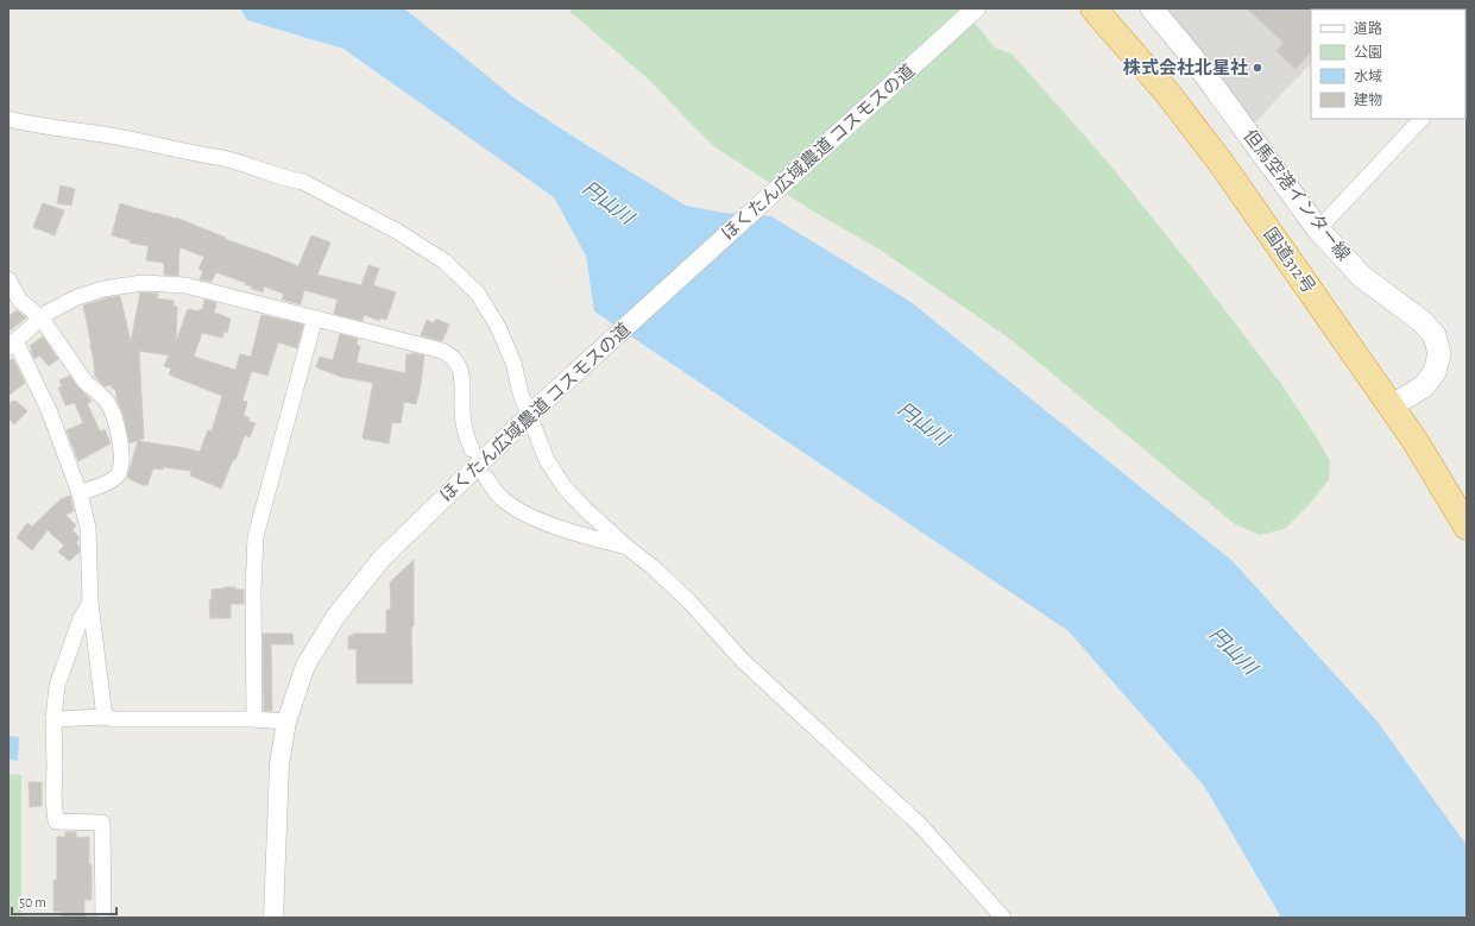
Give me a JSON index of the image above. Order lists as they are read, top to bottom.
{
  "streets": {
    "highway": ["国道312号"],
    "main road": ["但馬空港インター線"],
    "street": ["ほくたん広域農道 コスモスの道"]
  },
  "crossings": [
    ["但馬空港インター線", "国道312号"]
  ],
  "water": ["円山川"],
  "places": ["株式会社北星社"],
  "legend": [
    "道路",
    "公園",
    "水域",
    "建物"
  ],
  "scale_bar": "50 m"
}
